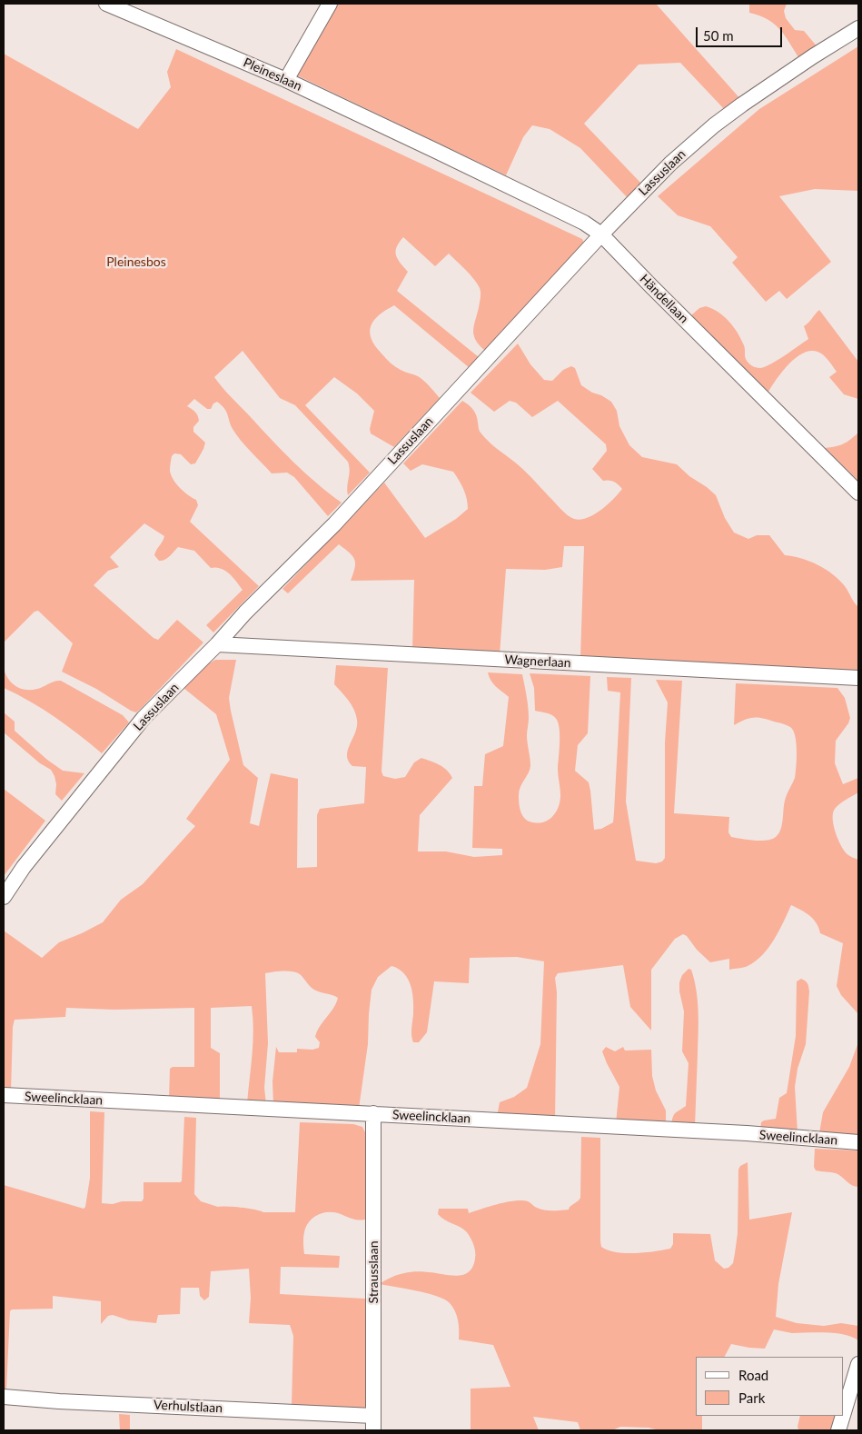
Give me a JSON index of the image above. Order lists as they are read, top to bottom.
{
  "streets": {
    "street": [
      "Pleineslaan",
      "Lassuslaan",
      "Händellaan",
      "Wagnerlaan",
      "Sweelincklaan",
      "Strausslaan",
      "Verhulstlaan"
    ]
  },
  "crossings": [
    ["Pleineslaan", "Händellaan"],
    ["Lassuslaan", "Händellaan"],
    ["Lassuslaan", "Wagnerlaan"],
    ["Sweelincklaan", "Strausslaan"],
    ["Strausslaan", "Verhulstlaan"]
  ],
  "parks": ["Pleinesbos"],
  "legend": ["Road", "Park"],
  "scale_bar": "50 m"
}
